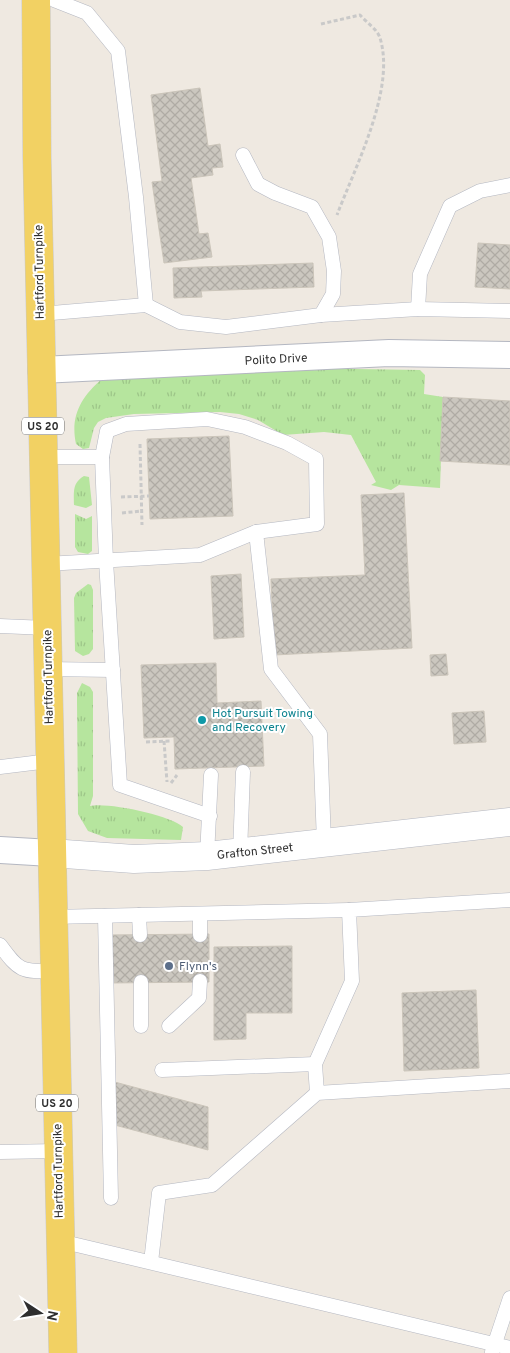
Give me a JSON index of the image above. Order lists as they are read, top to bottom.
{
  "streets": {
    "main road": ["Hartford Turnpike", "US 20"],
    "street": ["Polito Drive", "Grafton Street"]
  },
  "crossings": [
    ["Hartford Turnpike", "Polito Drive"],
    ["Hartford Turnpike", "Grafton Street"]
  ],
  "places": ["Hot Pursuit Towing and Recovery", "Flynn's"],
  "north": "right"
}
